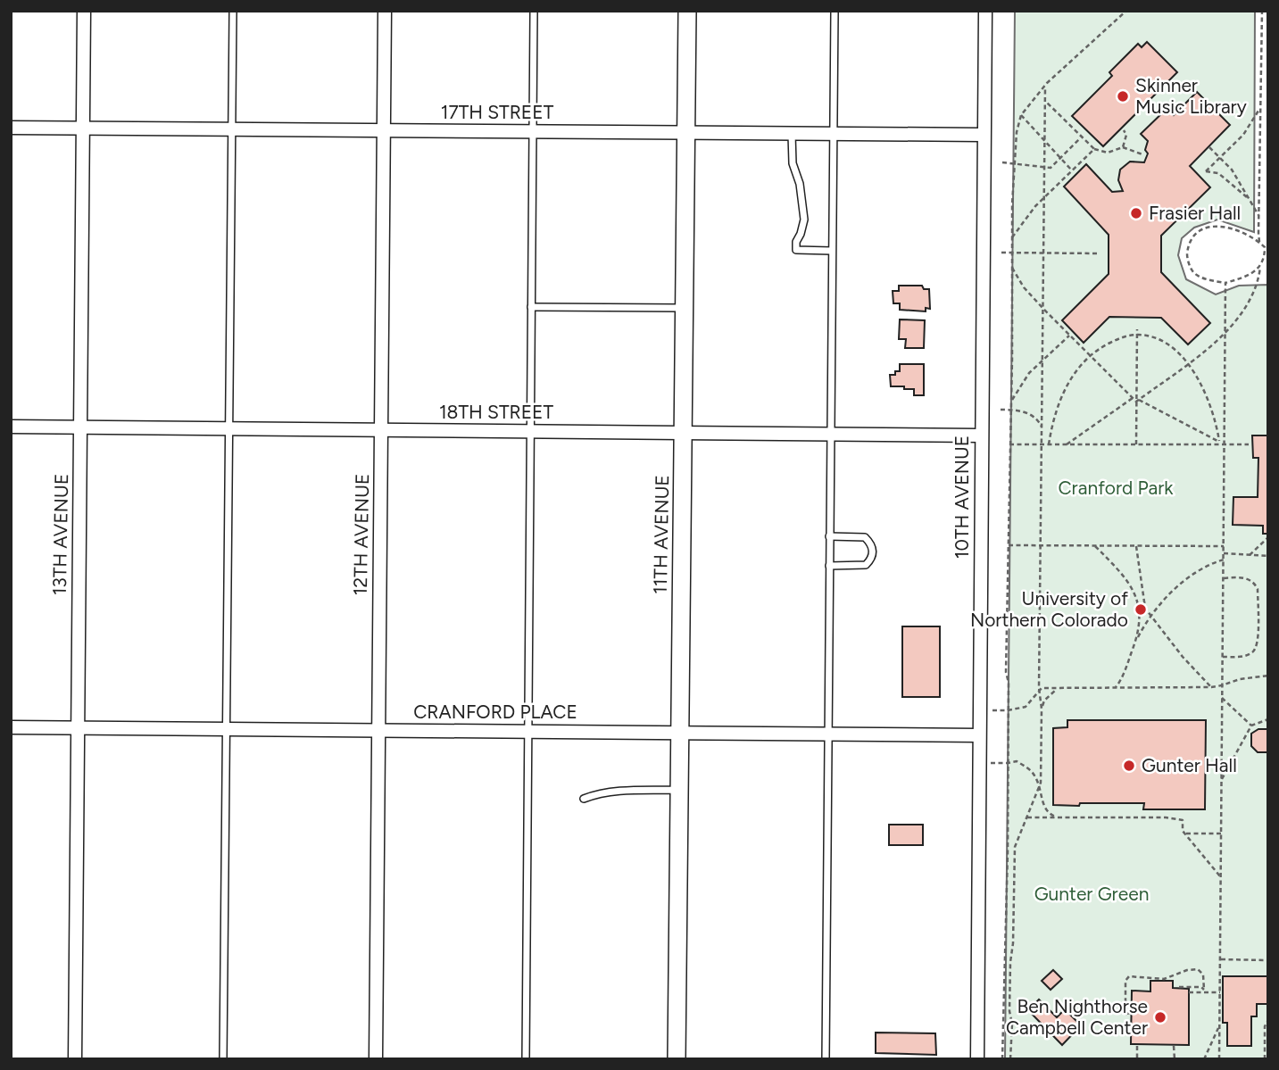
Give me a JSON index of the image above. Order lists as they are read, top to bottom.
{
  "streets": {
    "main road": ["11TH AVENUE"],
    "street": [
      "17TH STREET",
      "18TH STREET",
      "10TH AVENUE",
      "13TH AVENUE",
      "12TH AVENUE",
      "CRANFORD PLACE"
    ]
  },
  "crossings": [
    ["17TH STREET", "10TH AVENUE"],
    ["17TH STREET", "13TH AVENUE"],
    ["17TH STREET", "12TH AVENUE"],
    ["17TH STREET", "11TH AVENUE"],
    ["18TH STREET", "10TH AVENUE"],
    ["18TH STREET", "13TH AVENUE"],
    ["18TH STREET", "12TH AVENUE"],
    ["18TH STREET", "11TH AVENUE"],
    ["10TH AVENUE", "CRANFORD PLACE"],
    ["13TH AVENUE", "CRANFORD PLACE"],
    ["12TH AVENUE", "CRANFORD PLACE"],
    ["11TH AVENUE", "CRANFORD PLACE"]
  ],
  "parks": ["Cranford Park", "Gunter Green"],
  "places": [
    "Skinner Music Library",
    "Frasier Hall",
    "University of Northern Colorado",
    "Gunter Hall",
    "Ben Nighthorse Campbell Center"
  ]
}
